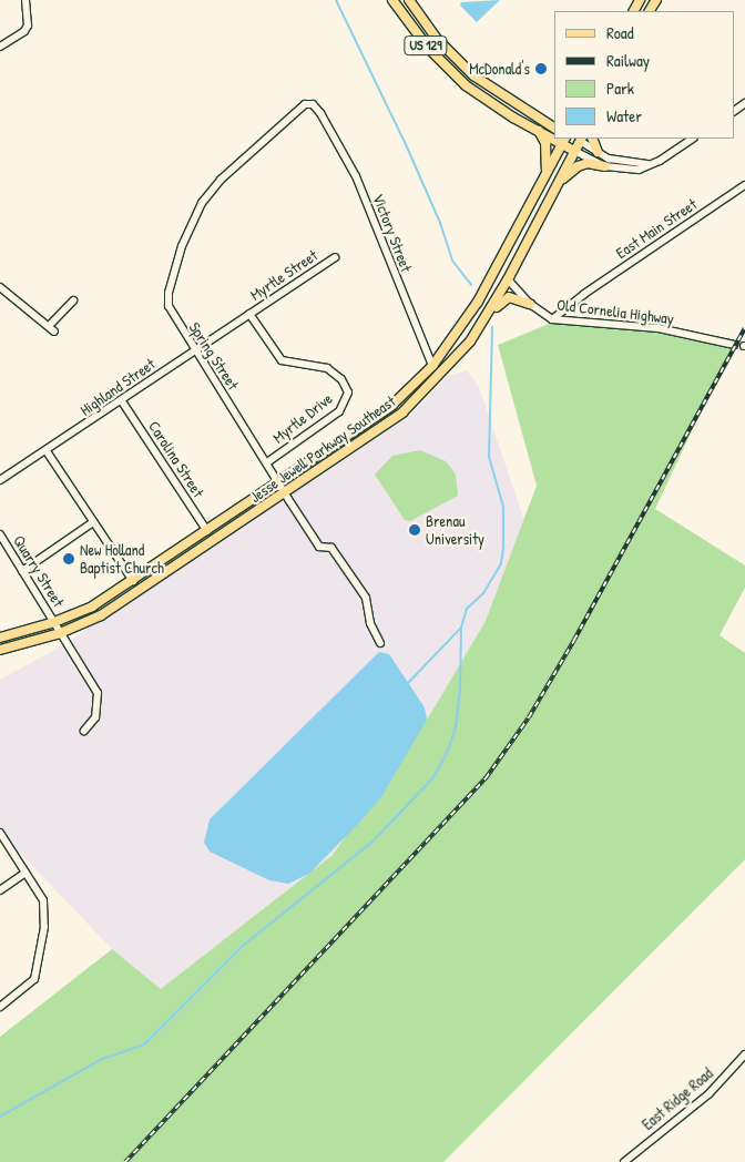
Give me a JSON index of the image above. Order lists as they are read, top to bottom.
{
  "streets": {
    "main road": ["US 129", "Jesse Jewell Parkway Southeast"],
    "street": [
      "East Main Street",
      "Victory Street",
      "Myrtle Street",
      "Old Cornelia Highway",
      "Spring Street",
      "Highland Street",
      "Myrtle Drive",
      "Carolina Street",
      "Quarry Street",
      "East Ridge Road"
    ]
  },
  "crossings": [
    ["US 129", "Jesse Jewell Parkway Southeast"],
    ["East Main Street", "Old Cornelia Highway"],
    ["Victory Street", "Spring Street"],
    ["Victory Street", "Jesse Jewell Parkway Southeast"],
    ["Myrtle Street", "Highland Street"],
    ["Myrtle Street", "Myrtle Drive"],
    ["Old Cornelia Highway", "Jesse Jewell Parkway Southeast"],
    ["Spring Street", "Highland Street"],
    ["Spring Street", "Myrtle Drive"],
    ["Spring Street", "Jesse Jewell Parkway Southeast"],
    ["Highland Street", "Myrtle Drive"],
    ["Highland Street", "Carolina Street"],
    ["Jesse Jewell Parkway Southeast", "Carolina Street"],
    ["Jesse Jewell Parkway Southeast", "Quarry Street"]
  ],
  "places": ["McDonald's", "Brenau University", "New Holland Baptist Church"],
  "legend": [
    "Road",
    "Railway",
    "Park",
    "Water"
  ]
}
